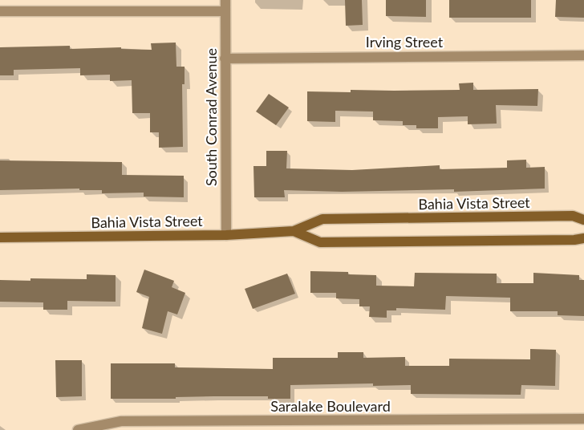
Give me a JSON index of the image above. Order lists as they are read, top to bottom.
{
  "streets": {
    "street": [
      "Irving Street",
      "South Conrad Avenue",
      "Bahia Vista Street",
      "Saralake Boulevard"
    ]
  },
  "crossings": [
    ["Irving Street", "South Conrad Avenue"],
    ["South Conrad Avenue", "Bahia Vista Street"]
  ]
}
